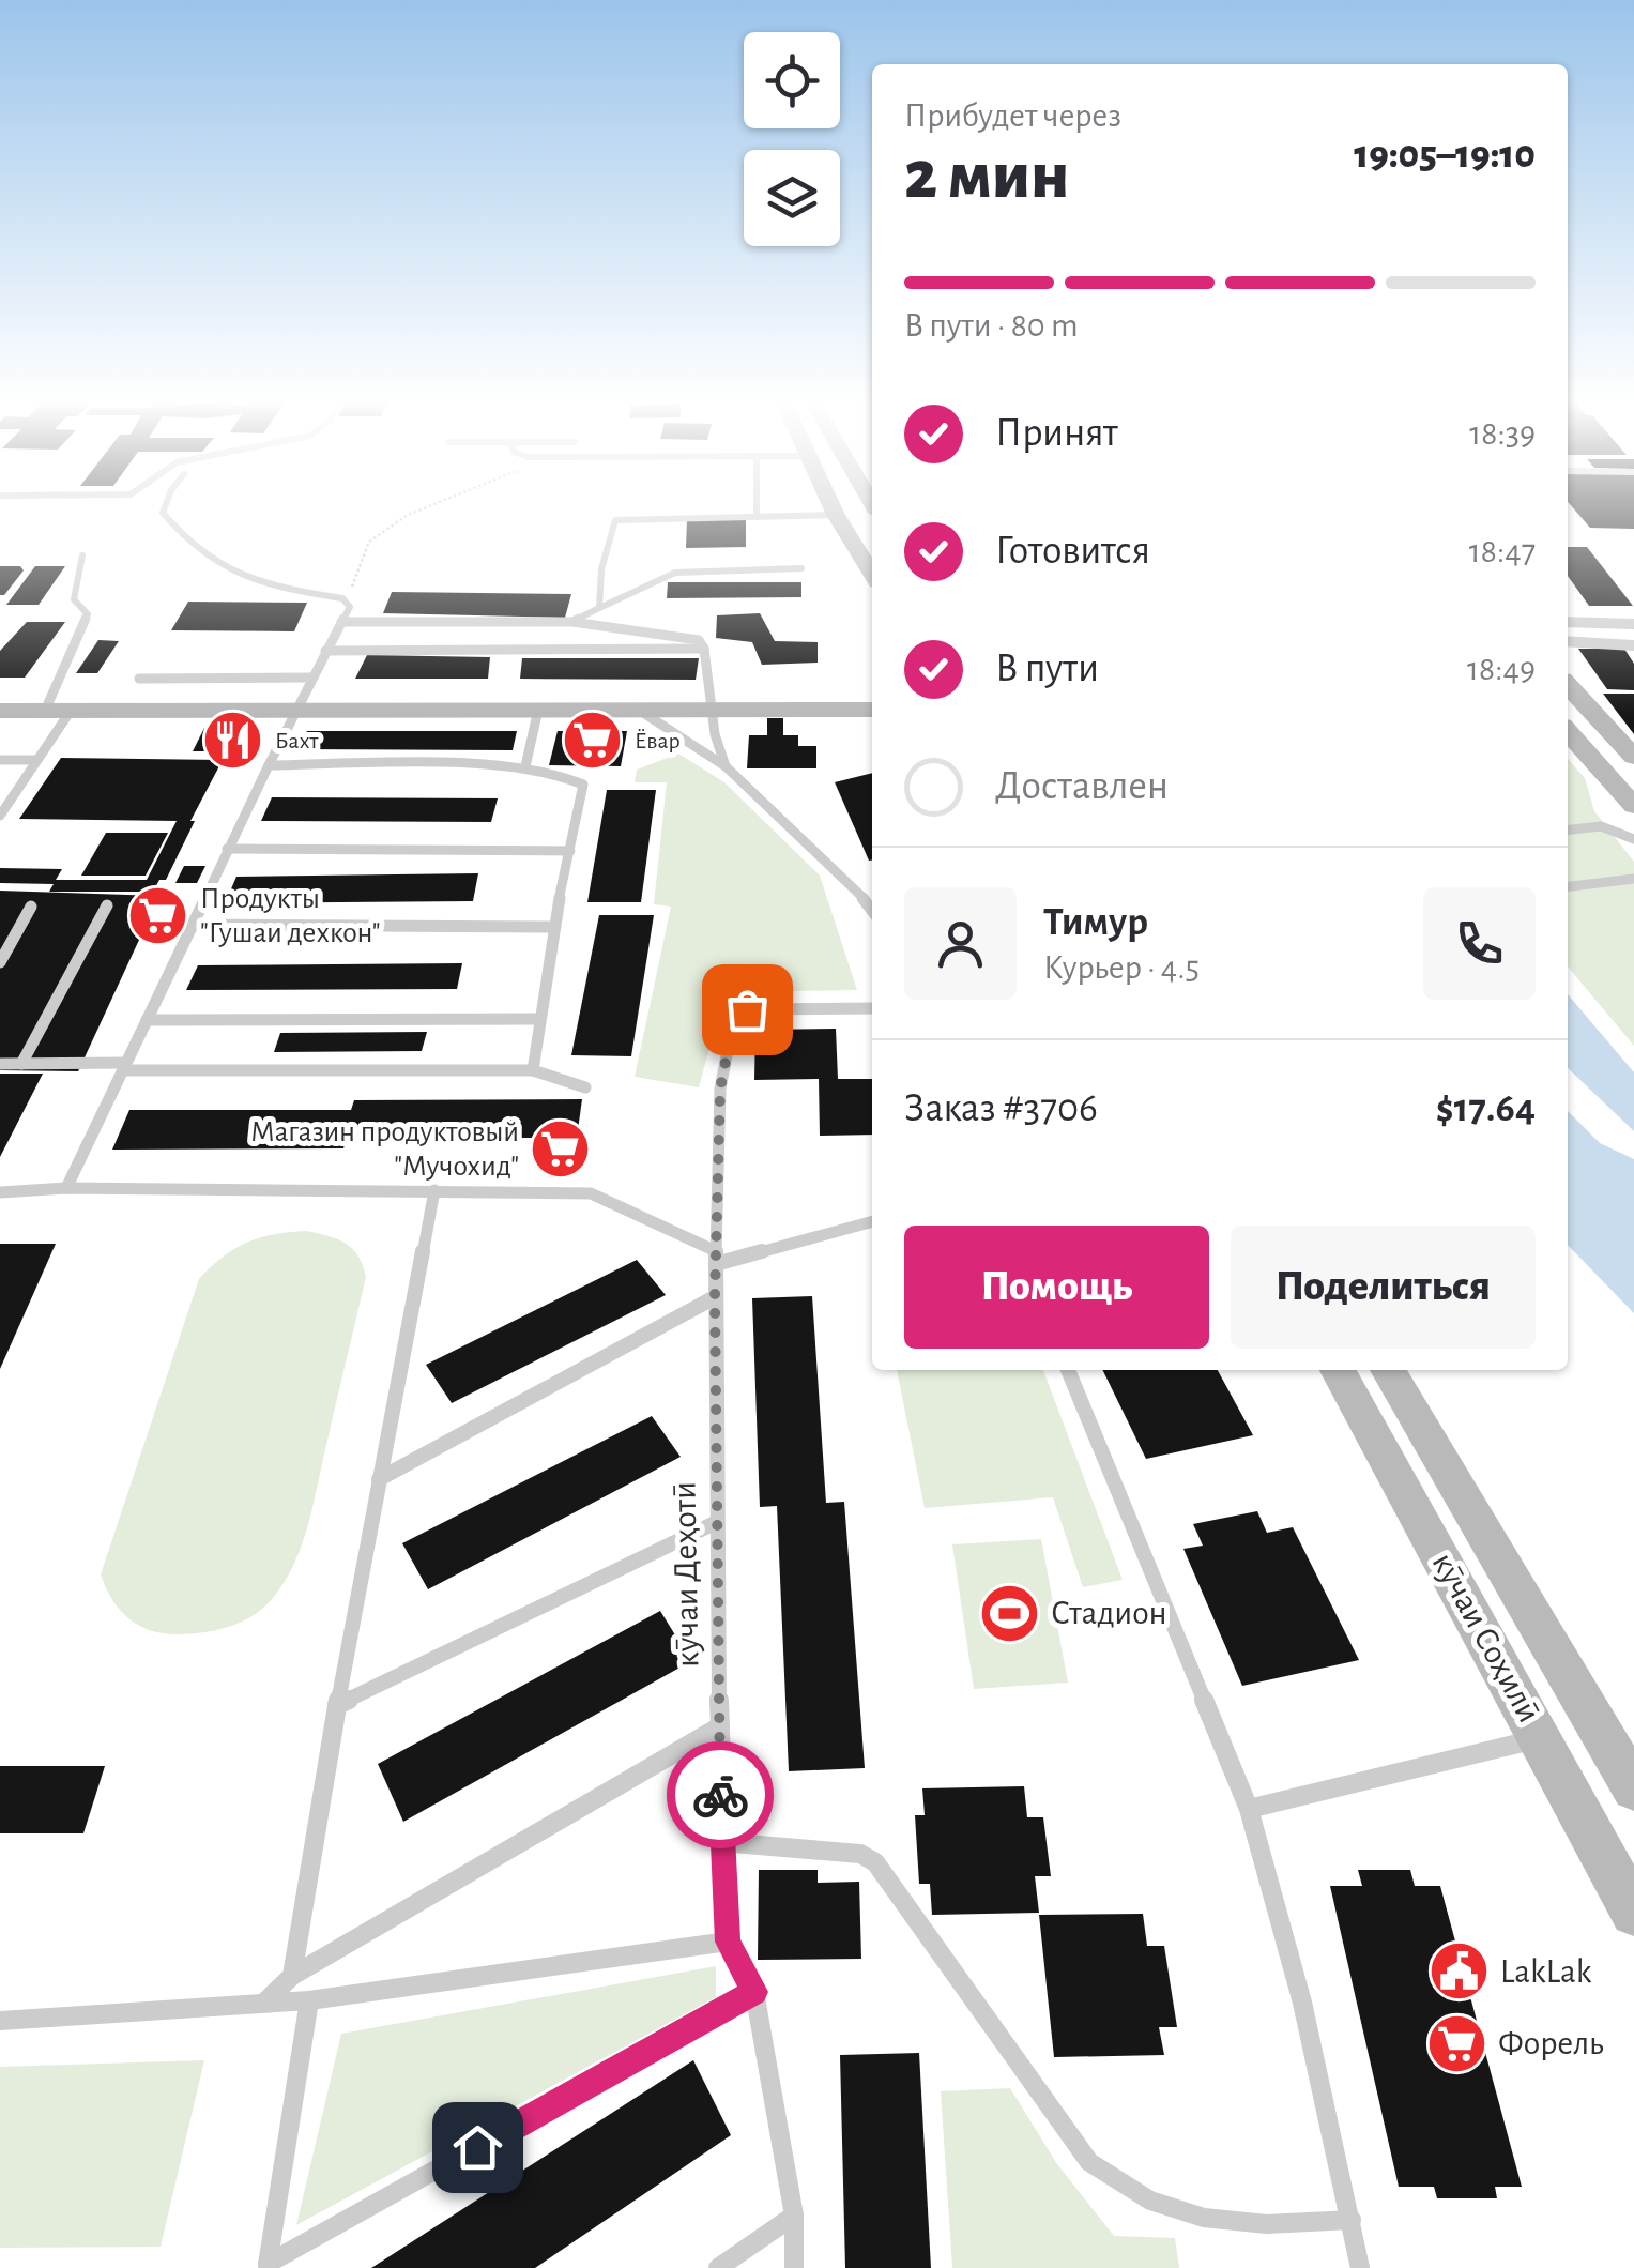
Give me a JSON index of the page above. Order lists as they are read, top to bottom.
{
  "streets": {
    "main road": ["кӯчаи Соҳилӣ"],
    "lane": ["кӯчаи Деҳотӣ"]
  },
  "places": {
    "restaurant": ["Бахт"],
    "supermarket": [
      "Ёвар",
      "Продукты \"Гушаи дехкон\"",
      "Магазин продуктовый \"Мучохид\"",
      "Форель"
    ],
    "sports": ["Стадион"],
    "public building": ["LakLak"]
  },
  "page": {
    "heading": ["2 мин", "Прибудет через", "19:05–19:10"],
    "panel": [
      "Тимур",
      "Курьер · 4.5",
      "Заказ #3706",
      "$17.64"
    ],
    "bar": "В пути · 80 m",
    "list": [
      ["Принят", "18:39"],
      ["Готовится", "18:47"],
      ["В пути", "18:49"],
      "Доставлен"
    ],
    "buttons": ["Помощь", "Поделиться"]
  }
}
